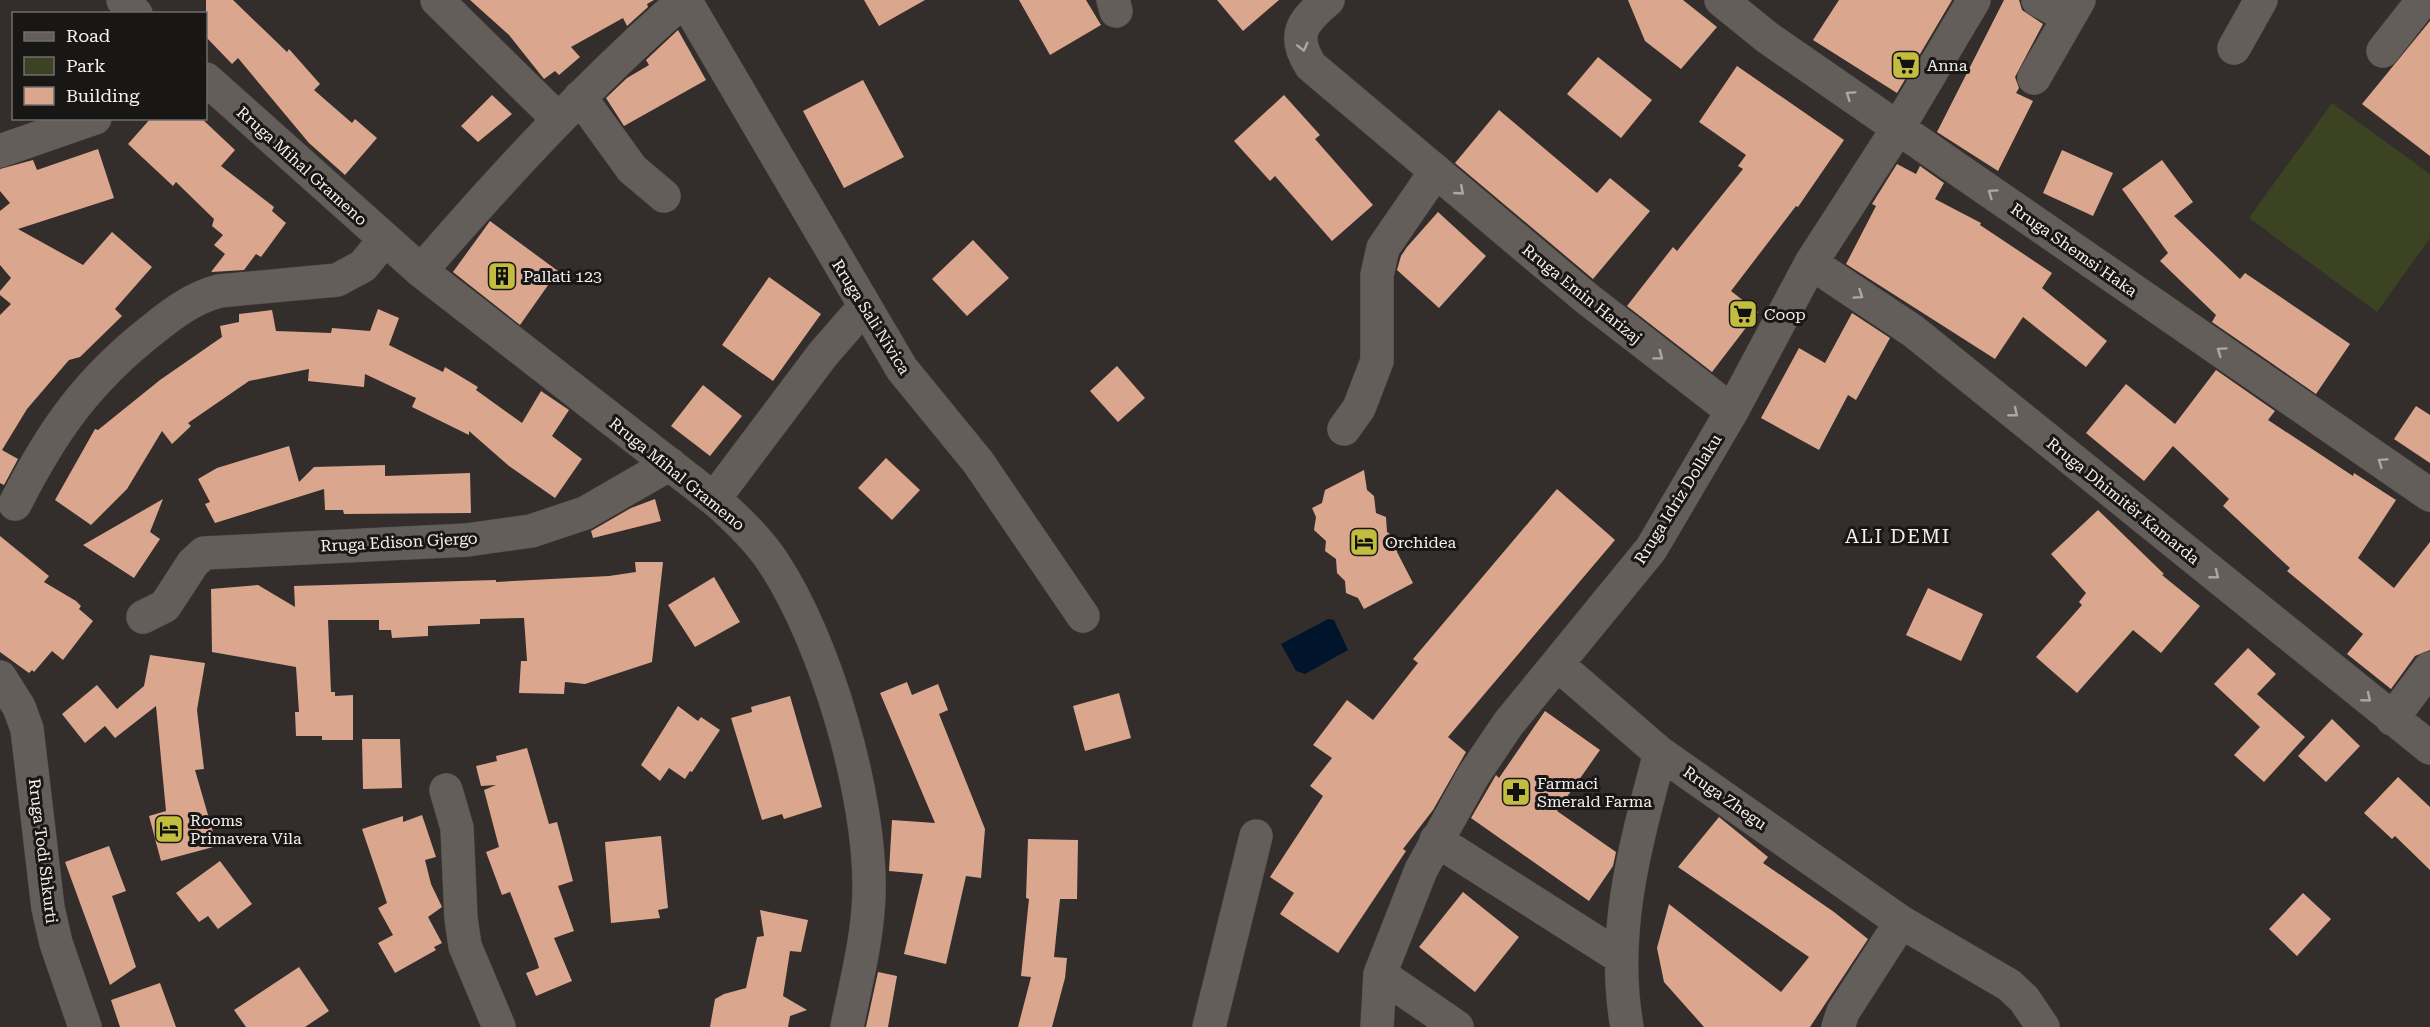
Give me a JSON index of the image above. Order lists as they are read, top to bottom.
{
  "streets": {
    "street": [
      "Rruga Mihal Grameno",
      "Rruga Shemsi Haka",
      "Rruga Emin Harizaj",
      "Rruga Sali Nivica",
      "Rruga Idriz Dollaku",
      "Rruga Dhimitër Kamarda",
      "Rruga Edison Gjergo",
      "Rruga Zhegu",
      "Rruga Todi Shkurti"
    ]
  },
  "crossings": [
    ["Rruga Mihal Grameno", "Rruga Edison Gjergo"],
    ["Rruga Shemsi Haka", "Rruga Idriz Dollaku"],
    ["Rruga Emin Harizaj", "Rruga Idriz Dollaku"],
    ["Rruga Idriz Dollaku", "Rruga Dhimitër Kamarda"],
    ["Rruga Idriz Dollaku", "Rruga Zhegu"]
  ],
  "one_way": ["Rruga Shemsi Haka", "Rruga Emin Harizaj", "Rruga Dhimitër Kamarda"],
  "districts": ["ALI DEMI"],
  "places": {
    "supermarket": ["Anna", "Coop"],
    "building": ["Pallati 123"],
    "hotel": ["Orchidea", "Rooms Primavera Vila"],
    "pharmacy": ["Farmaci Smerald Farma"]
  },
  "legend": ["Road", "Park", "Building"]
}
